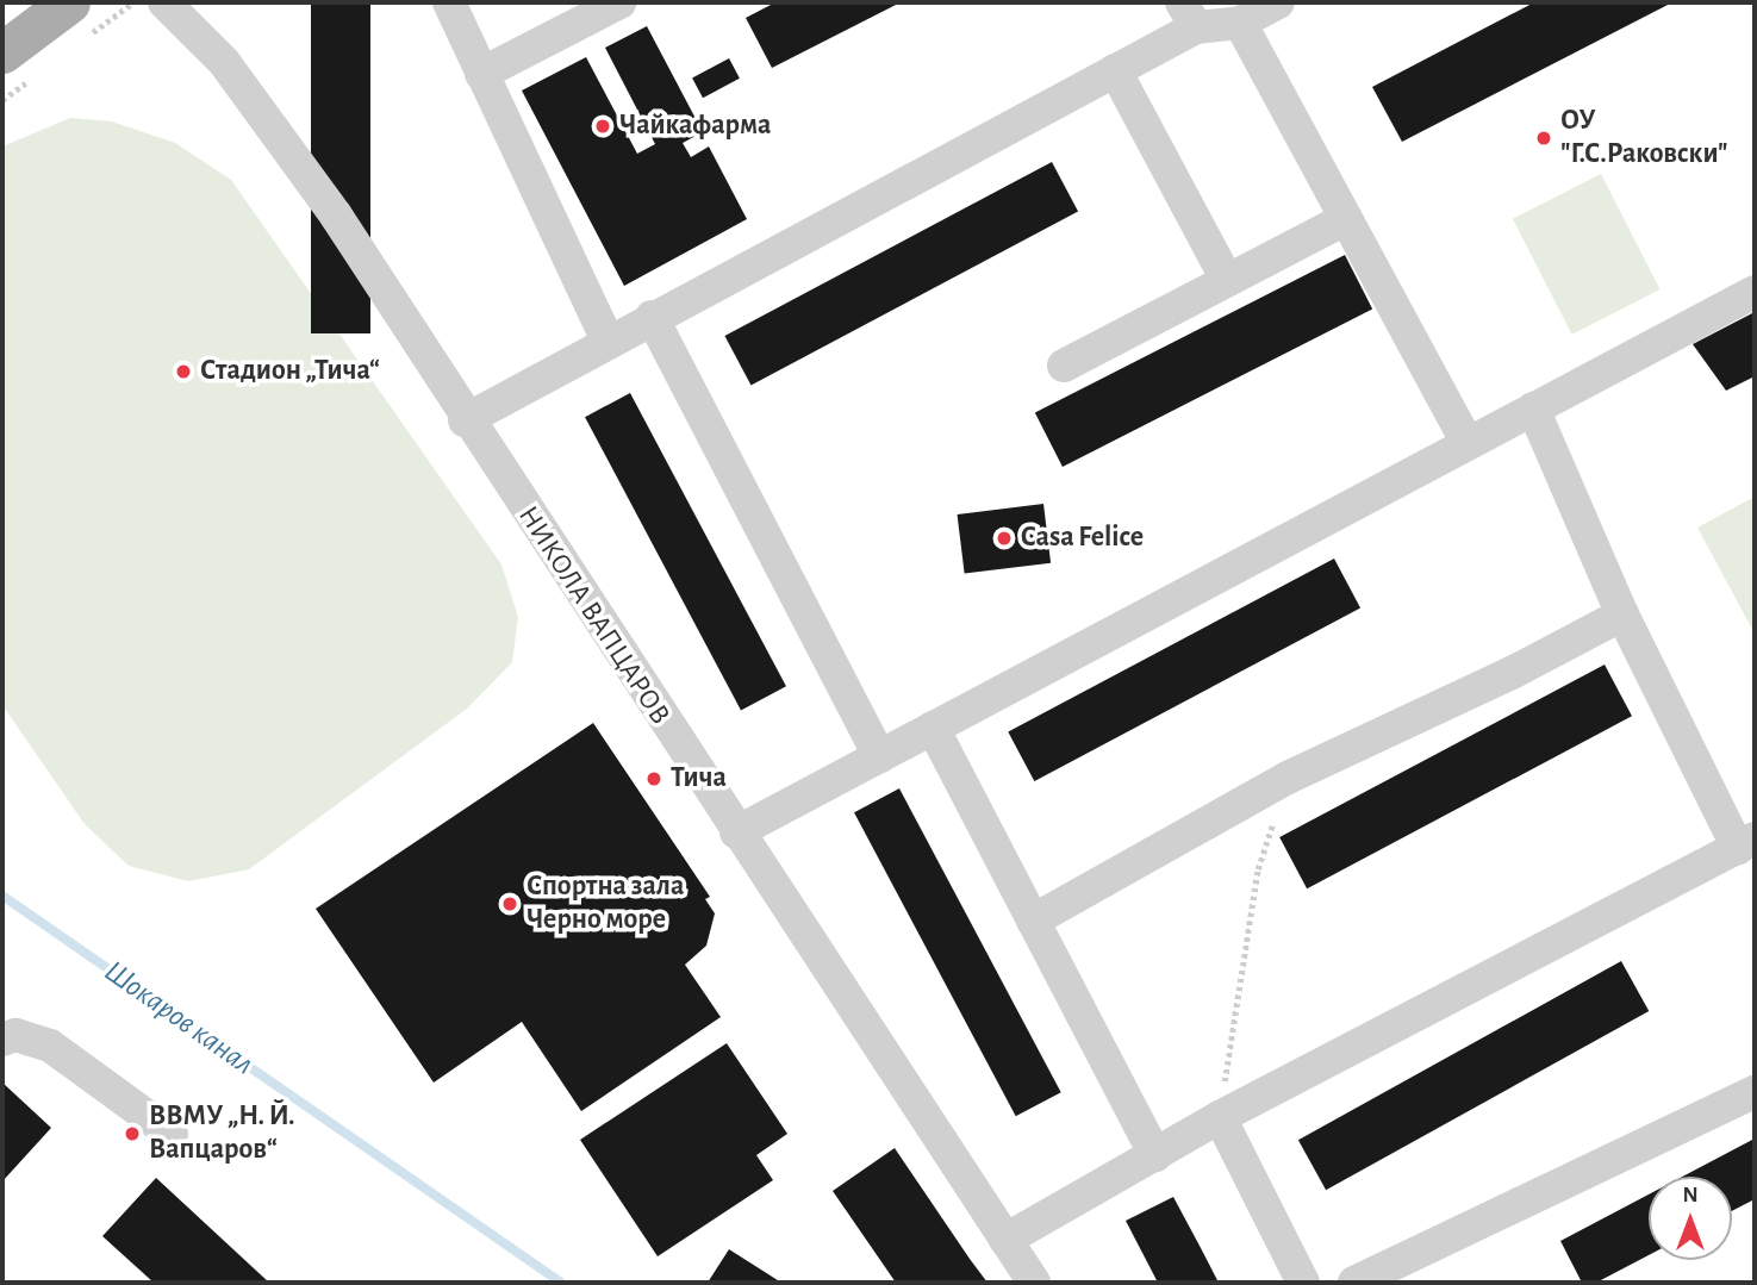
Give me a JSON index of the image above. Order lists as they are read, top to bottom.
{
  "streets": {
    "street": ["НИКОЛА ВАПЦАРОВ"]
  },
  "water": ["Шокаров канал"],
  "places": [
    "Чайкафарма",
    "ОУ \"Г.С.Раковски\"",
    "Стадион „Тича“",
    "Casa Felice",
    "Тича",
    "Спортна зала Черно море",
    "ВВМУ „Н. Й. Вапцаров“"
  ],
  "north": "top"
}
